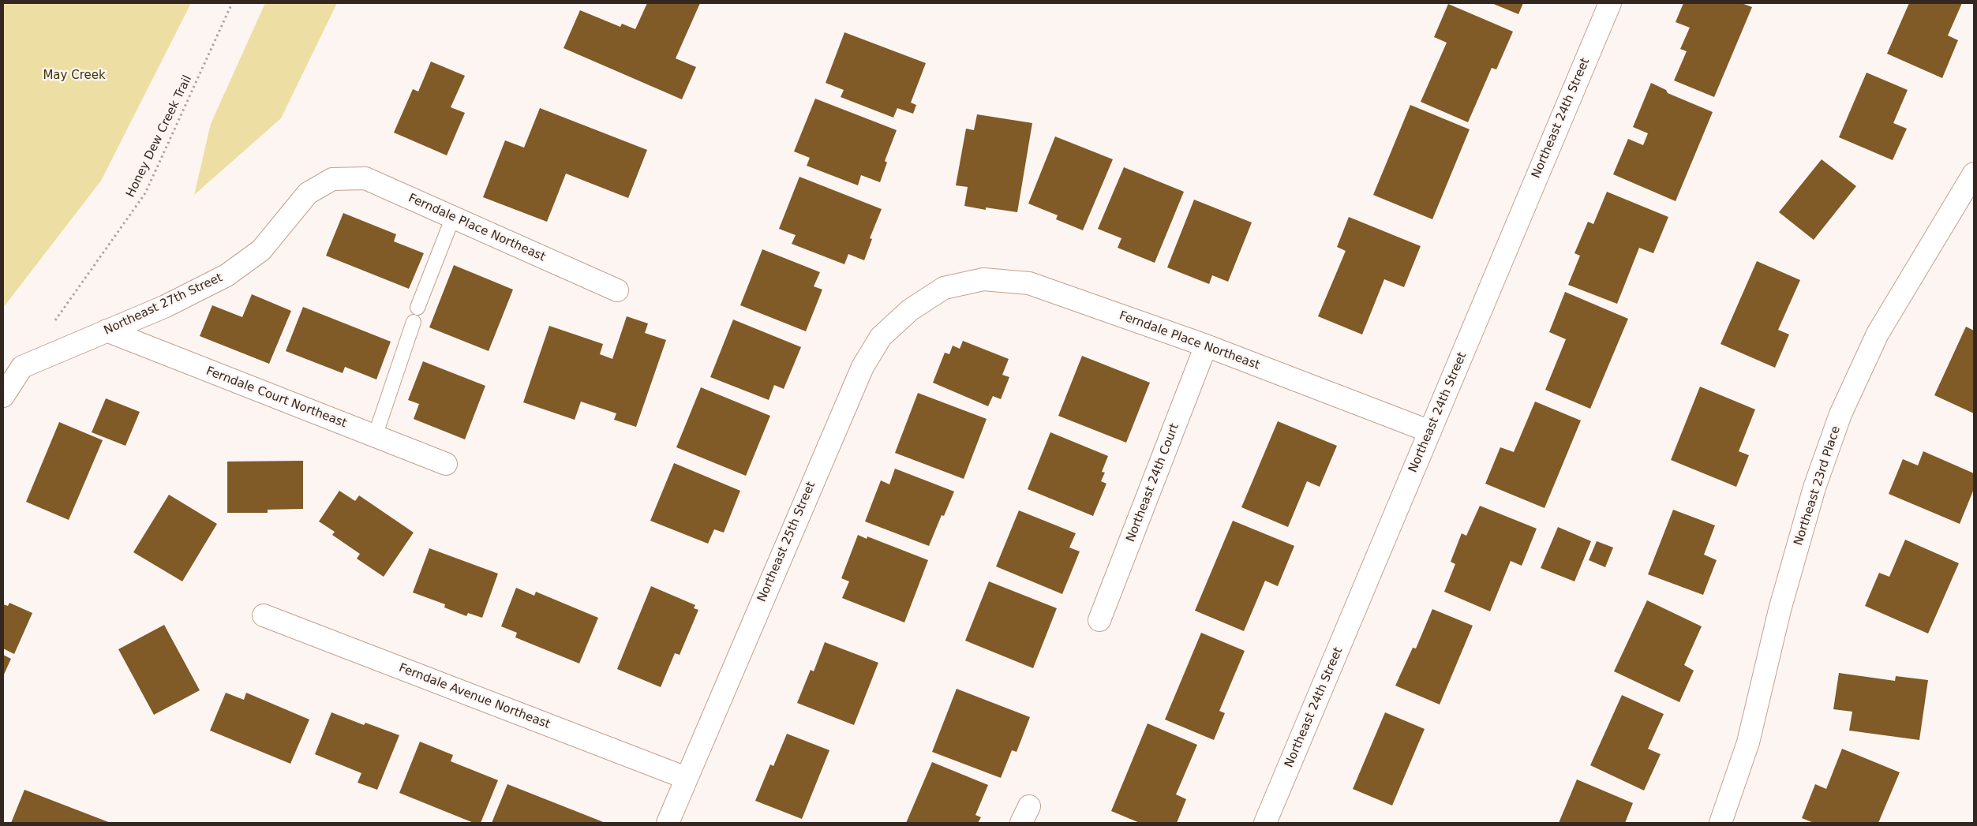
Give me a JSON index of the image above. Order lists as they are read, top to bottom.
{
  "streets": {
    "street": [
      "Northeast 24th Street",
      "Ferndale Place Northeast",
      "Northeast 27th Street",
      "Ferndale Court Northeast",
      "Northeast 24th Court",
      "Northeast 23rd Place",
      "Northeast 25th Street",
      "Ferndale Avenue Northeast"
    ],
    "path": ["Honey Dew Creek Trail"]
  },
  "crossings": [
    ["Northeast 24th Street", "Ferndale Place Northeast"],
    ["Ferndale Place Northeast", "Northeast 27th Street"],
    ["Ferndale Place Northeast", "Northeast 24th Court"],
    ["Ferndale Place Northeast", "Northeast 25th Street"],
    ["Northeast 27th Street", "Ferndale Court Northeast"],
    ["Northeast 25th Street", "Ferndale Avenue Northeast"]
  ],
  "parks": ["May Creek"]
}
